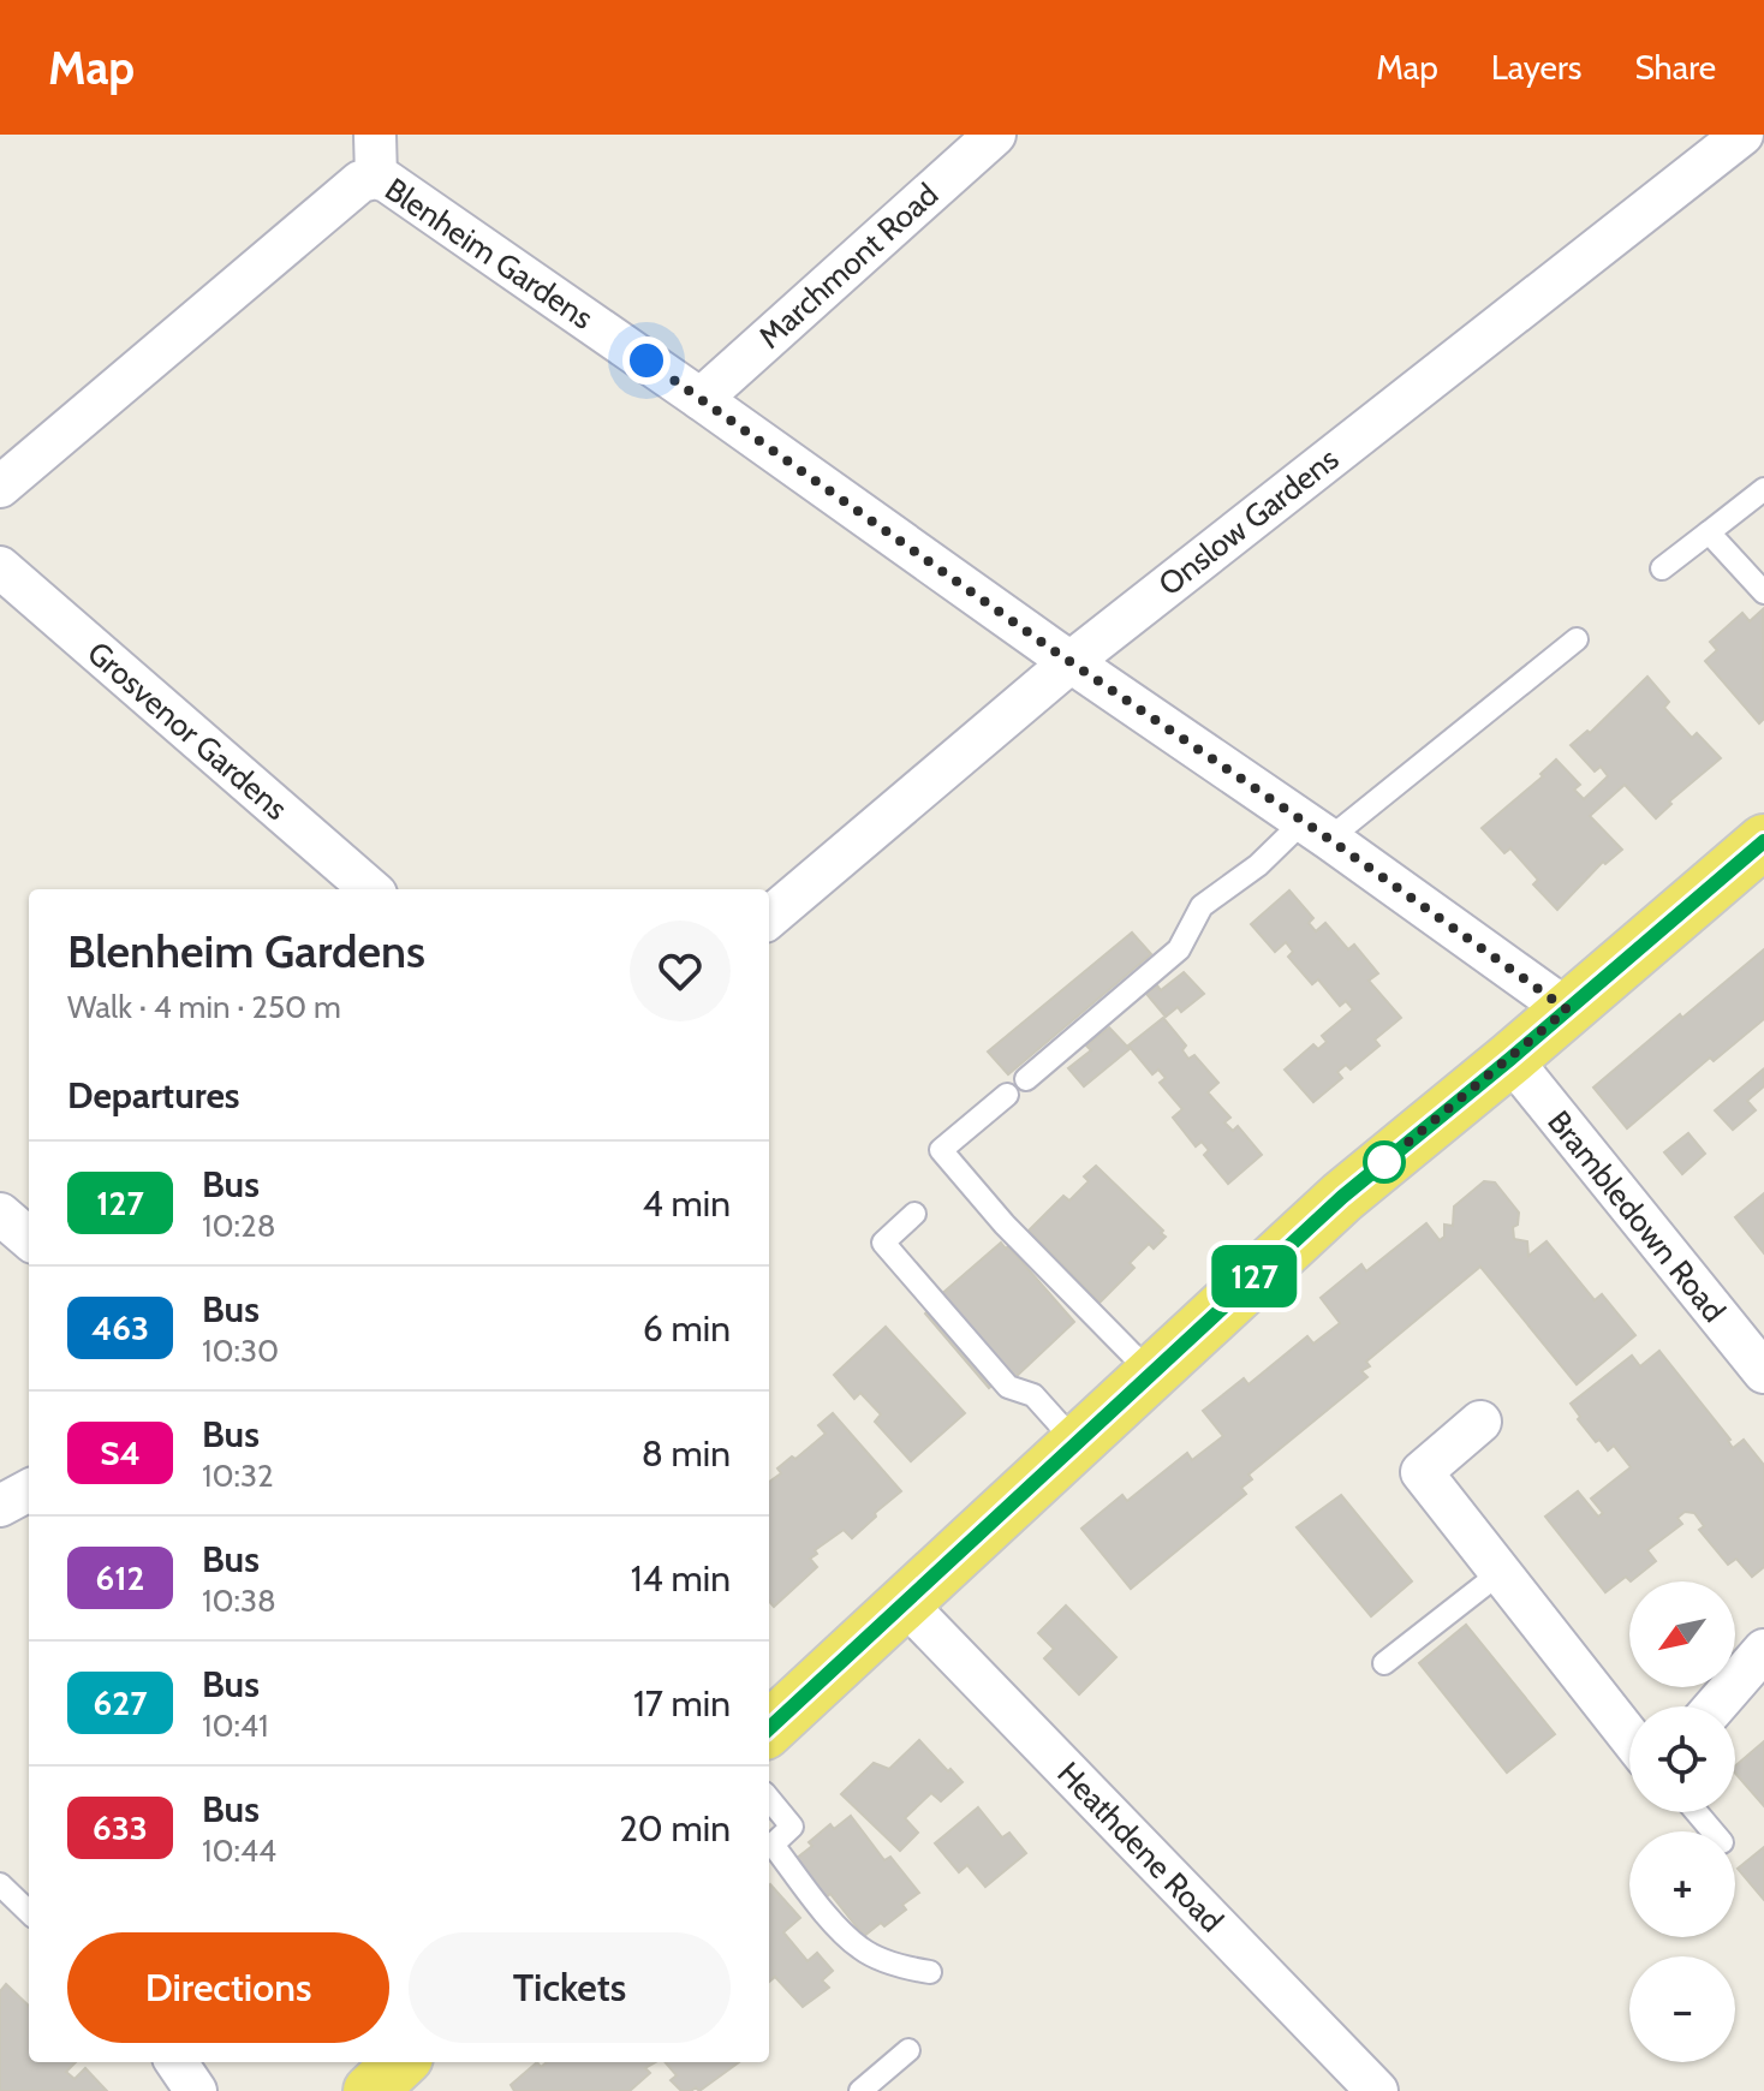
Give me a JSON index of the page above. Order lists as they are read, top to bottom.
{
  "streets": {
    "street": [
      "Blenheim Gardens",
      "Marchmont Road",
      "Onslow Gardens",
      "Grosvenor Gardens",
      "Brambledown Road",
      "Heathdene Road"
    ]
  },
  "crossings": [
    ["Blenheim Gardens", "Marchmont Road"],
    ["Blenheim Gardens", "Onslow Gardens"]
  ],
  "lines": ["bus line 127"],
  "north": "bottom left",
  "page": {
    "header": "Map",
    "nav": ["Map", "Layers", "Share"],
    "on_map": "127",
    "heading": [
      ["Blenheim Gardens", "Walk · 4 min · 250 m"],
      "Departures"
    ],
    "list": [
      {
        "mark": "127",
        "name": "Bus",
        "note": "10:28",
        "value": "4 min"
      },
      {
        "mark": "463",
        "name": "Bus",
        "note": "10:30",
        "value": "6 min"
      },
      {
        "mark": "S4",
        "name": "Bus",
        "note": "10:32",
        "value": "8 min"
      },
      {
        "mark": "612",
        "name": "Bus",
        "note": "10:38",
        "value": "14 min"
      },
      {
        "mark": "627",
        "name": "Bus",
        "note": "10:41",
        "value": "17 min"
      },
      {
        "mark": "633",
        "name": "Bus",
        "note": "10:44",
        "value": "20 min"
      }
    ],
    "map_buttons": ["+", "−"],
    "buttons": ["Directions", "Tickets"]
  }
}
